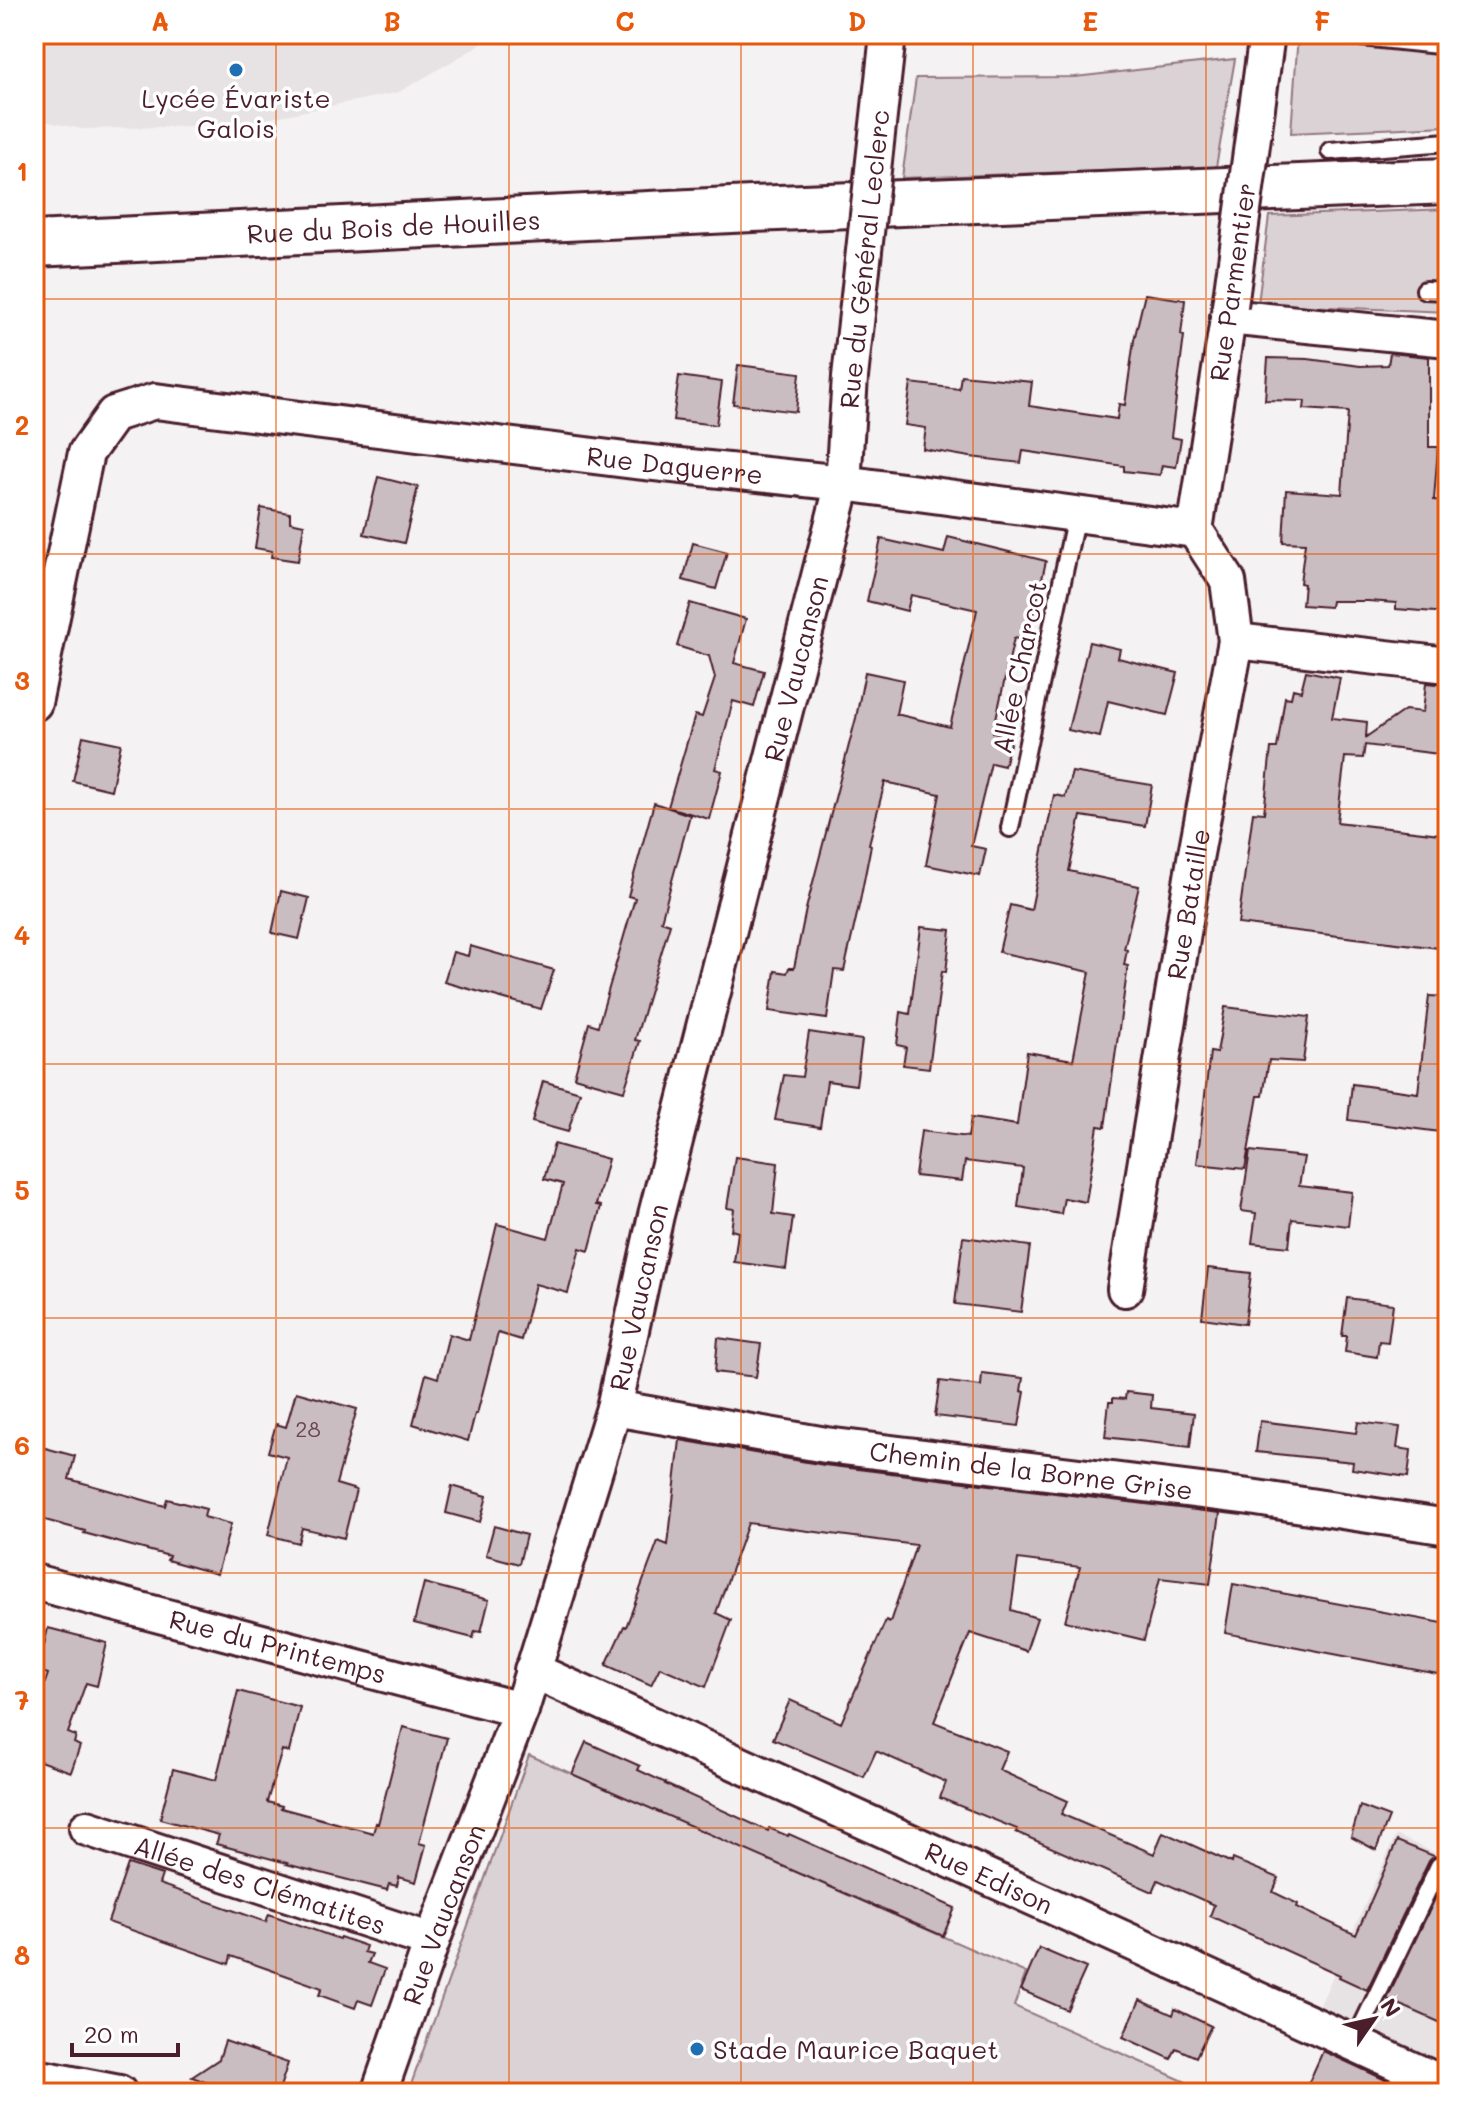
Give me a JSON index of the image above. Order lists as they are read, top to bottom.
{
  "streets": {
    "main road": ["Rue du Bois de Houilles"],
    "street": [
      "Rue du Général Leclerc",
      "Rue Parmentier",
      "Rue Daguerre",
      "Rue Vaucanson",
      "Rue Bataille",
      "Chemin de la Borne Grise",
      "Rue du Printemps",
      "Rue Edison",
      "Allée des Clématites"
    ],
    "lane": ["Allée Charcot"]
  },
  "crossings": [
    ["Rue du Général Leclerc", "Rue Daguerre"],
    ["Rue du Général Leclerc", "Rue Vaucanson"],
    ["Rue Parmentier", "Rue Daguerre"],
    ["Rue Parmentier", "Rue Bataille"],
    ["Rue Daguerre", "Allée Charcot"],
    ["Rue Daguerre", "Rue Vaucanson"],
    ["Rue Daguerre", "Rue Bataille"],
    ["Rue Vaucanson", "Chemin de la Borne Grise"],
    ["Rue Vaucanson", "Rue du Printemps"],
    ["Rue Vaucanson", "Rue Edison"],
    ["Rue Vaucanson", "Allée des Clématites"]
  ],
  "places": ["Lycée Évariste Galois", "Stade Maurice Baquet"],
  "house_numbers": ["28"],
  "scale_bar": "20 m",
  "north": "top right",
  "grid": {
    "columns": [
      "A",
      "B",
      "C",
      "D",
      "E",
      "F"
    ],
    "rows": [
      "1",
      "2",
      "3",
      "4",
      "5",
      "6",
      "7",
      "8"
    ]
  }
}
